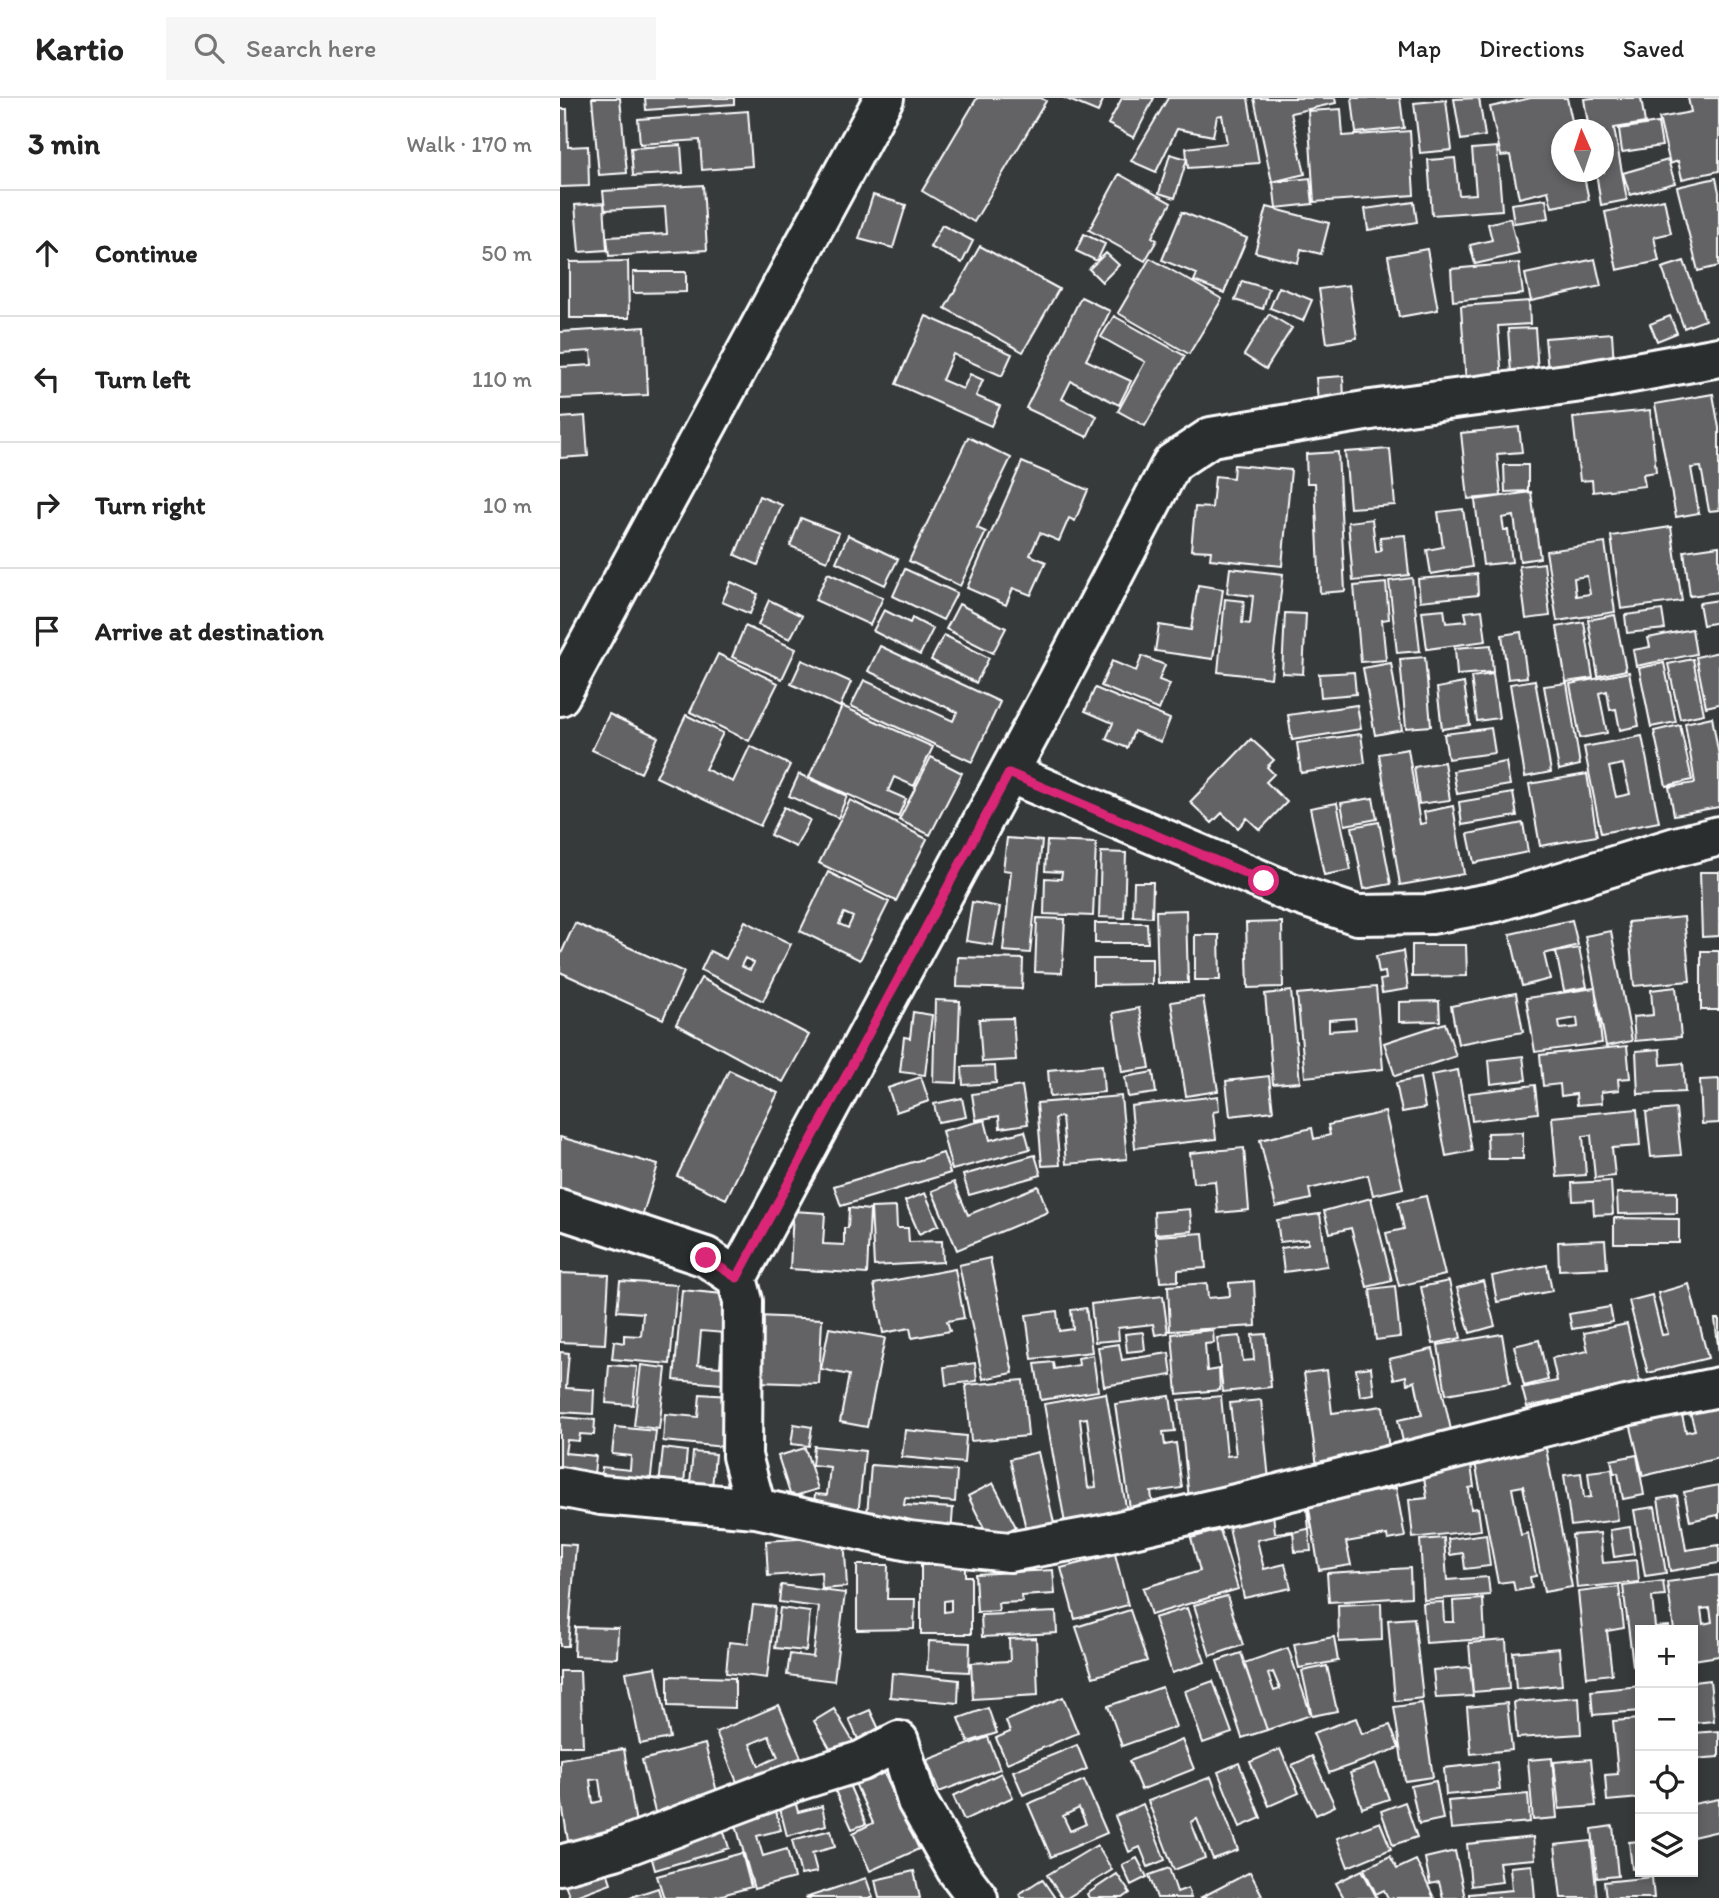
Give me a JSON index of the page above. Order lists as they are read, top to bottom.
{
  "north": "top",
  "page": {
    "header": "Kartio",
    "search": "Search here",
    "nav": ["Map", "Directions", "Saved"],
    "heading": ["3 min", "Walk · 170 m"],
    "list": [
      ["Continue", "50 m"],
      ["Turn left", "110 m"],
      ["Turn right", "10 m"],
      "Arrive at destination"
    ],
    "map_buttons": ["+", "−"]
  }
}
